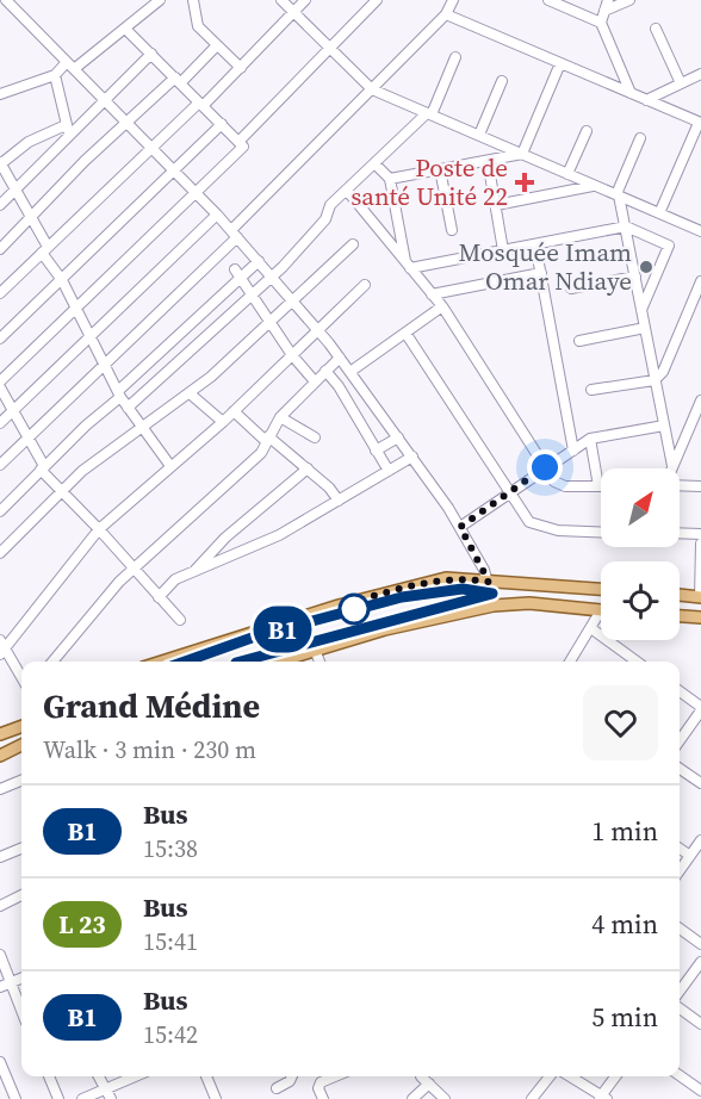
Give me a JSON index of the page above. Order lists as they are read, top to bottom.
{
  "places": {
    "health": ["Poste de santé Unité 22"],
    "other": ["Mosquée Imam Omar Ndiaye"]
  },
  "lines": ["bus line B1"],
  "north": "top right",
  "page": {
    "on_map": "B1",
    "heading": ["Grand Médine", "Walk · 3 min · 230 m"],
    "list": [
      {
        "mark": "B1",
        "name": "Bus",
        "note": "15:38",
        "value": "1 min"
      },
      {
        "mark": "L 23",
        "name": "Bus",
        "note": "15:41",
        "value": "4 min"
      },
      {
        "mark": "B1",
        "name": "Bus",
        "note": "15:42",
        "value": "5 min"
      }
    ]
  }
}
